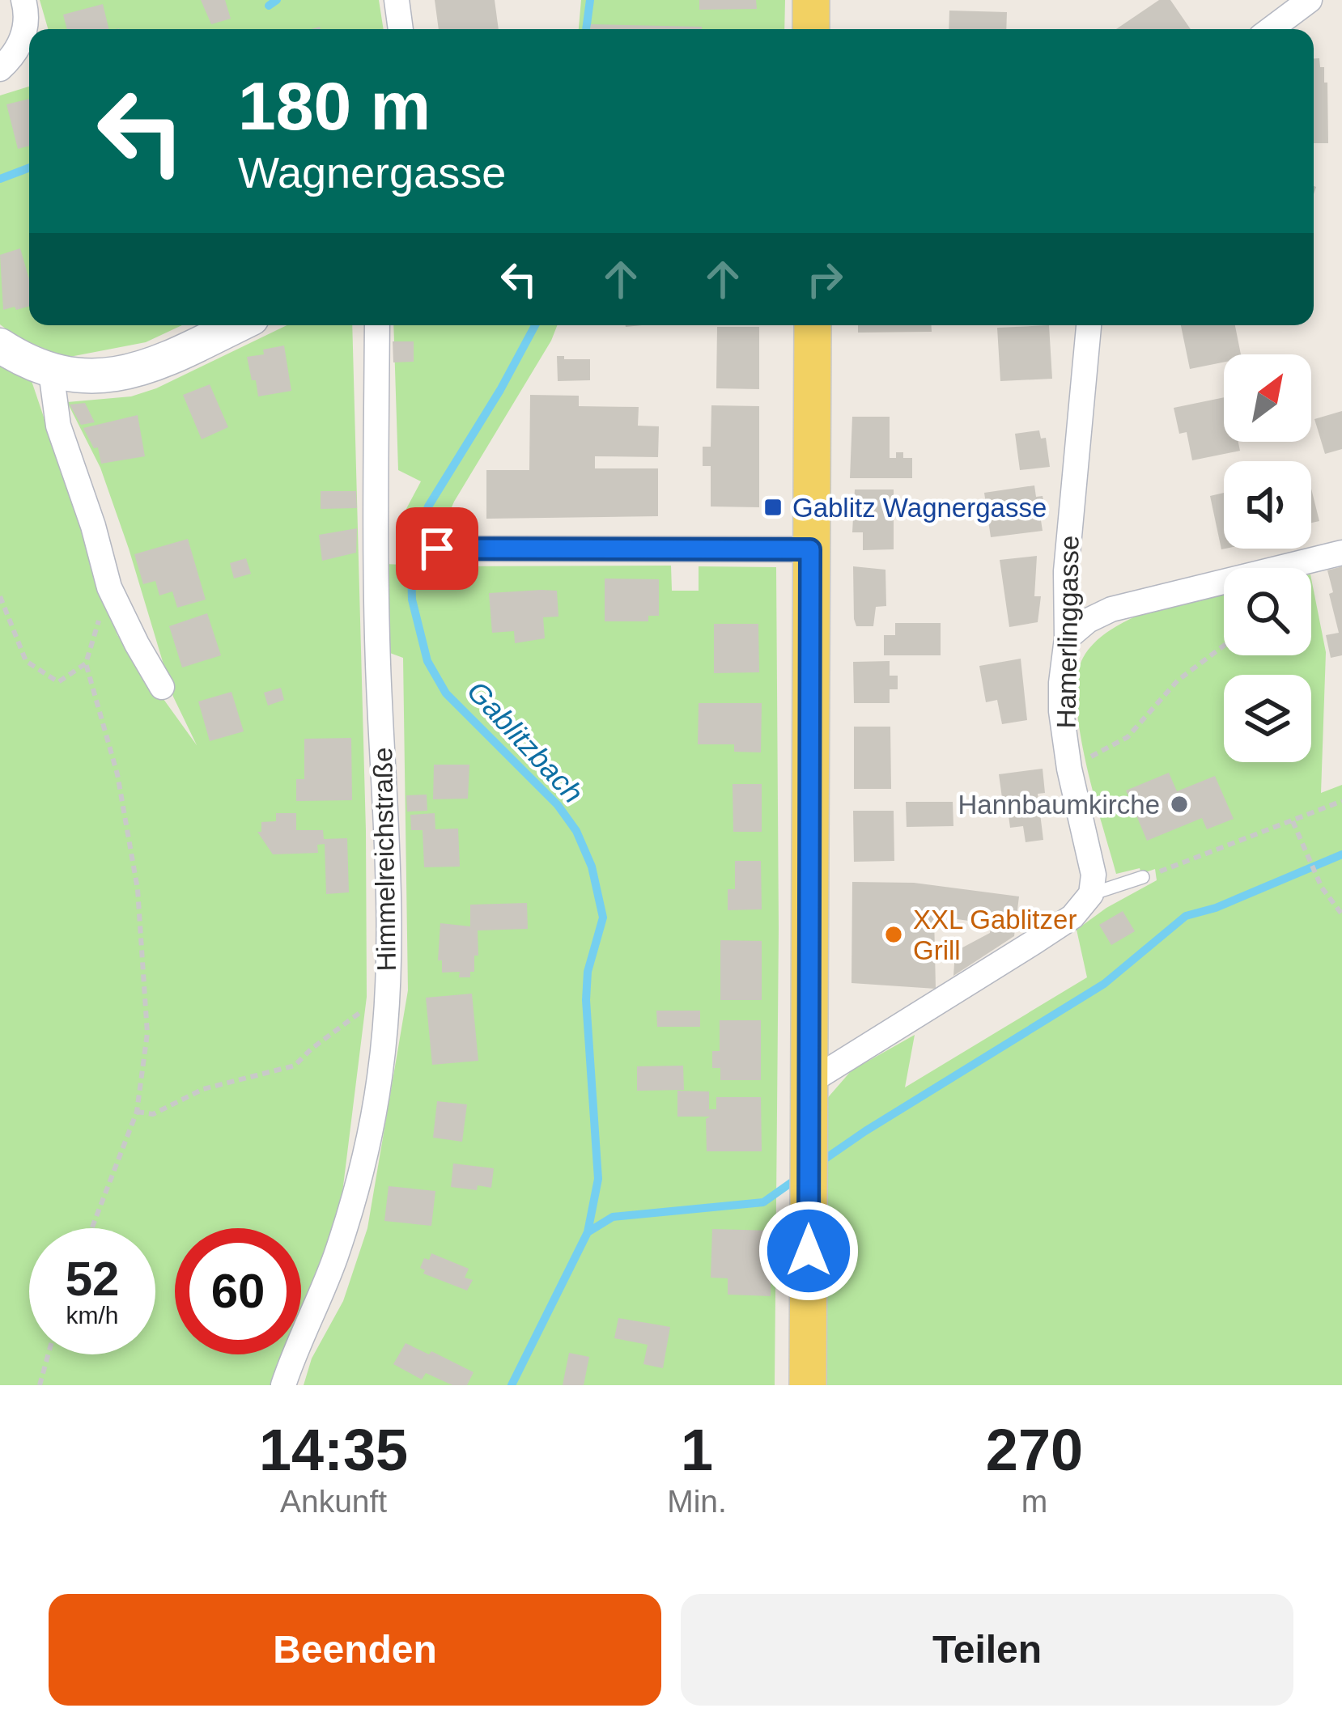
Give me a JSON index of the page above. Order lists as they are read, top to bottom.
{
  "streets": {
    "street": ["Hamerlinggasse", "Himmelreichstraße"]
  },
  "water": ["Gablitzbach"],
  "places": {
    "transit": ["Gablitz Wagnergasse"],
    "other": ["Hannbaumkirche", "XXL Gablitzer Grill"]
  },
  "north": "top right",
  "page": {
    "turn": ["180 m", "Wagnergasse"],
    "speed": "52 km/h",
    "limit": "60",
    "eta": [
      "14:35",
      "Ankunft",
      "1",
      "Min.",
      "270",
      "m"
    ],
    "buttons": ["Beenden", "Teilen"]
  }
}
